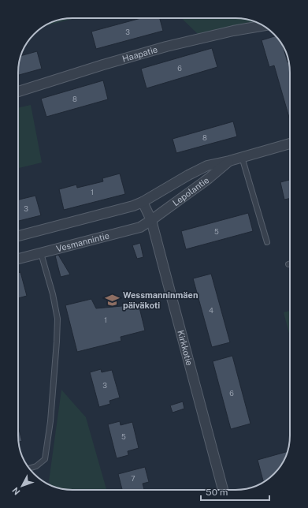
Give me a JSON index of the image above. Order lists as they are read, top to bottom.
{
  "streets": {
    "street": [
      "Haapatie",
      "Lepolantie",
      "Vesmannintie",
      "Kirkkotie"
    ]
  },
  "crossings": [
    ["Lepolantie", "Vesmannintie"],
    ["Lepolantie", "Kirkkotie"],
    ["Vesmannintie", "Kirkkotie"]
  ],
  "places": {
    "school or university": ["Wessmanninmäen päiväkoti"]
  },
  "house_numbers": [
    "3",
    "6",
    "8",
    "8",
    "1",
    "3",
    "5",
    "4",
    "1",
    "3",
    "6",
    "5",
    "7"
  ],
  "scale_bar": "50 m",
  "north": "bottom left"
}
